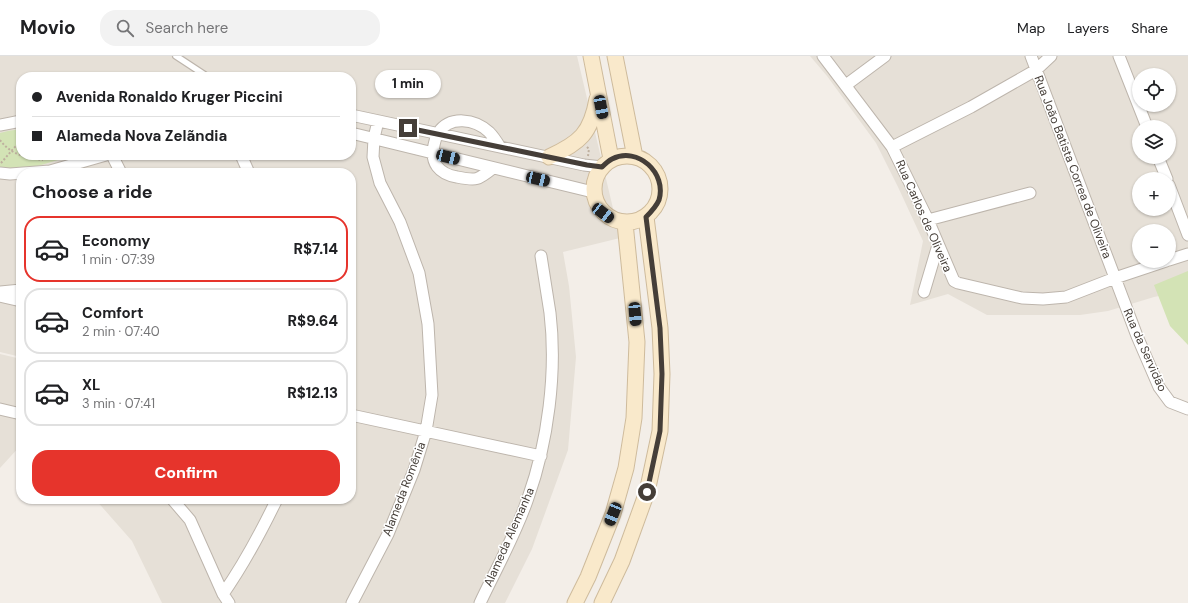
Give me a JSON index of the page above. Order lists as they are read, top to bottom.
{
  "streets": {
    "street": [
      "Rua João Batista Correa de Oliveira",
      "Rua Carlos de Oliveira",
      "Rua da Servidão",
      "Alameda Romênia",
      "Alameda Alemanha"
    ]
  },
  "crossings": [
    ["Rua João Batista Correa de Oliveira", "Rua Carlos de Oliveira"],
    ["Rua João Batista Correa de Oliveira", "Rua da Servidão"],
    ["Rua Carlos de Oliveira", "Rua da Servidão"]
  ],
  "page": {
    "header": "Movio",
    "search": "Search here",
    "nav": ["Map", "Layers", "Share"],
    "map_buttons": ["+", "−"],
    "bubble": "1 min",
    "banner": ["Avenida Ronaldo Kruger Piccini", "Alameda Nova Zelãndia"],
    "heading": "Choose a ride",
    "list": [
      {
        "name": "Economy",
        "note": "1 min · 07:39",
        "value": "R$7.14"
      },
      {
        "name": "Comfort",
        "note": "2 min · 07:40",
        "value": "R$9.64"
      },
      {
        "name": "XL",
        "note": "3 min · 07:41",
        "value": "R$12.13"
      }
    ],
    "buttons": "Confirm"
  }
}
